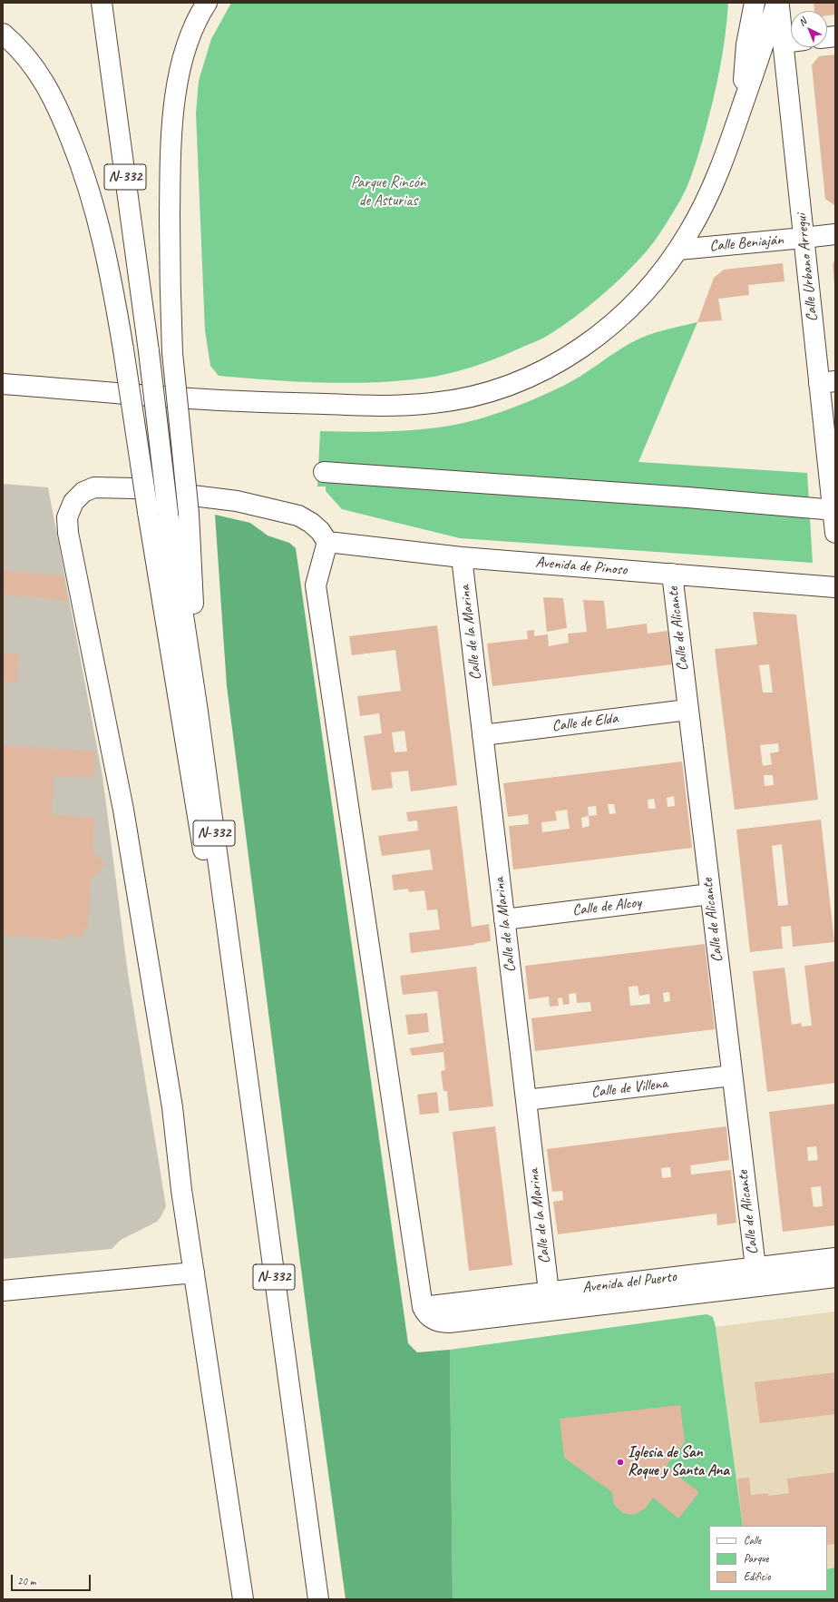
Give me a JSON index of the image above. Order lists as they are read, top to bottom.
{
  "streets": {
    "main road": [
      "N-332",
      "Calle Beniaján",
      "Calle Urbano Arregui",
      "Avenida de Pinoso",
      "Calle de Alicante",
      "Calle de la Marina",
      "Calle de Elda",
      "Calle de Alcoy",
      "Calle de Villena",
      "Avenida del Puerto"
    ]
  },
  "crossings": [
    ["Calle Beniaján", "Calle Urbano Arregui"],
    ["Avenida de Pinoso", "Calle de Alicante"],
    ["Avenida de Pinoso", "Calle de la Marina"],
    ["Calle de Alicante", "Calle de Elda"],
    ["Calle de Alicante", "Calle de Alcoy"],
    ["Calle de Alicante", "Calle de Villena"],
    ["Calle de Alicante", "Avenida del Puerto"],
    ["Calle de la Marina", "Calle de Elda"],
    ["Calle de la Marina", "Calle de Alcoy"],
    ["Calle de la Marina", "Calle de Villena"],
    ["Calle de la Marina", "Avenida del Puerto"]
  ],
  "parks": ["Parque Rincón de Asturias"],
  "places": ["Iglesia de San Roque y Santa Ana"],
  "legend": ["Calle", "Parque", "Edificio"],
  "scale_bar": "20 m",
  "north": "top left"
}
